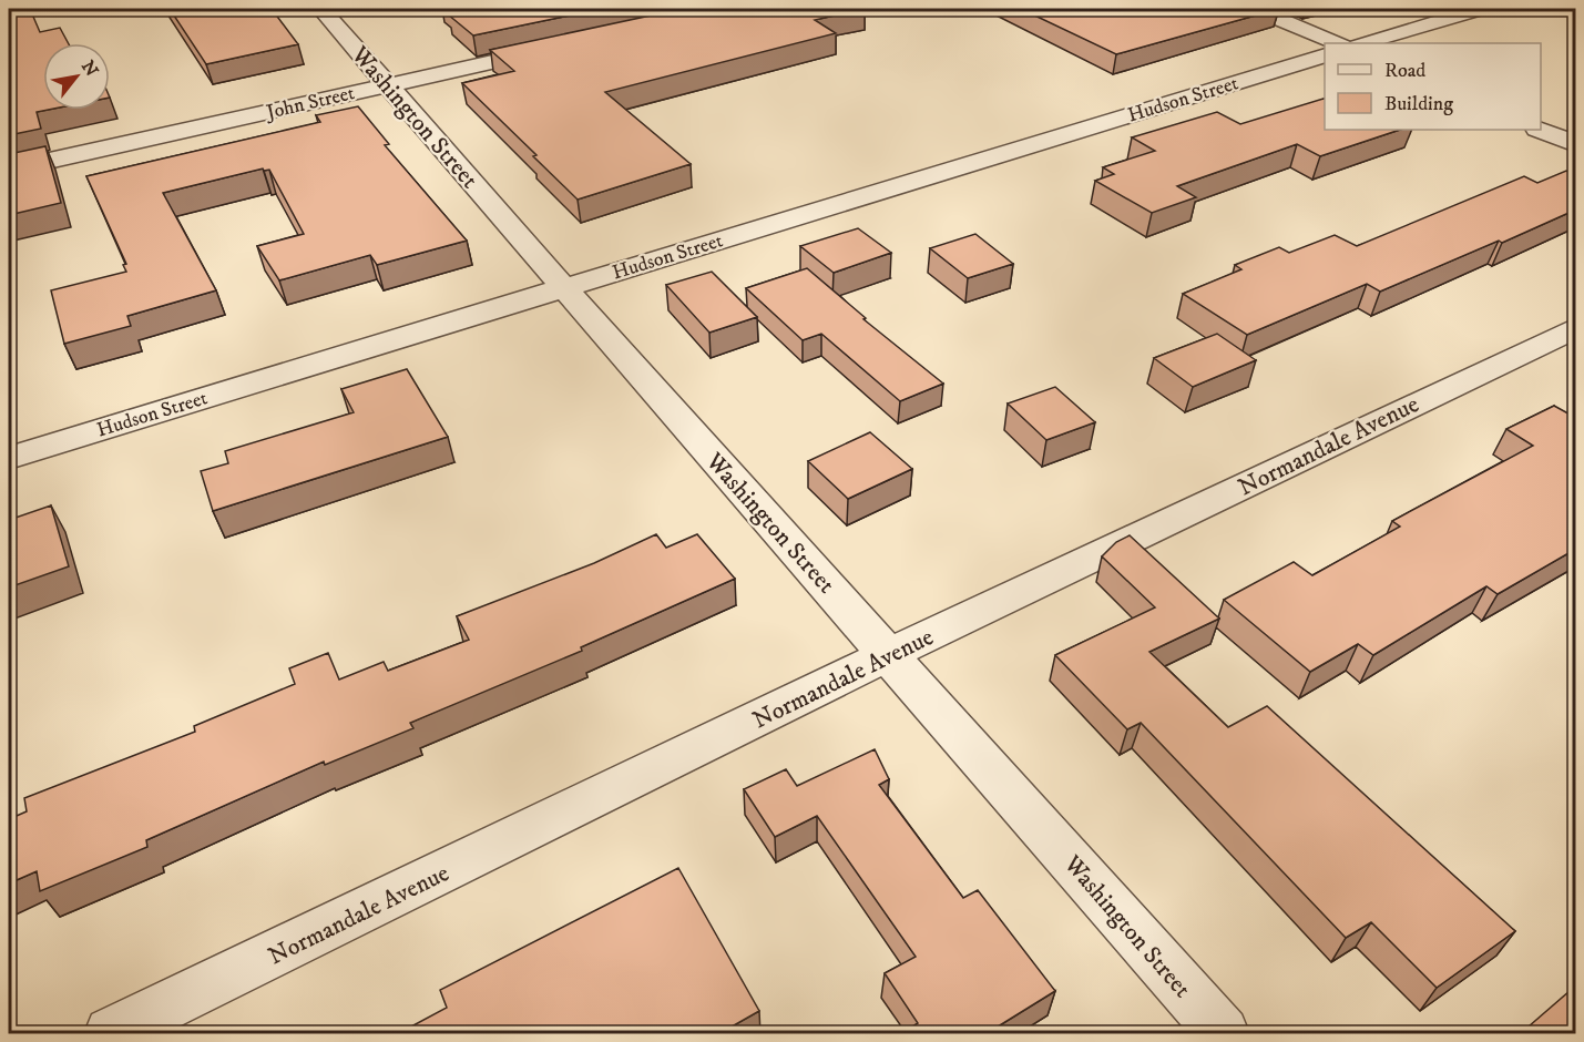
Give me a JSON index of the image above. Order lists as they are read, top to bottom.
{
  "streets": {
    "street": [
      "Hudson Street",
      "John Street",
      "Washington Street",
      "Normandale Avenue"
    ]
  },
  "crossings": [
    ["Hudson Street", "Washington Street"],
    ["John Street", "Washington Street"],
    ["Washington Street", "Normandale Avenue"]
  ],
  "legend": ["Road", "Building"],
  "north": "top right"
}
